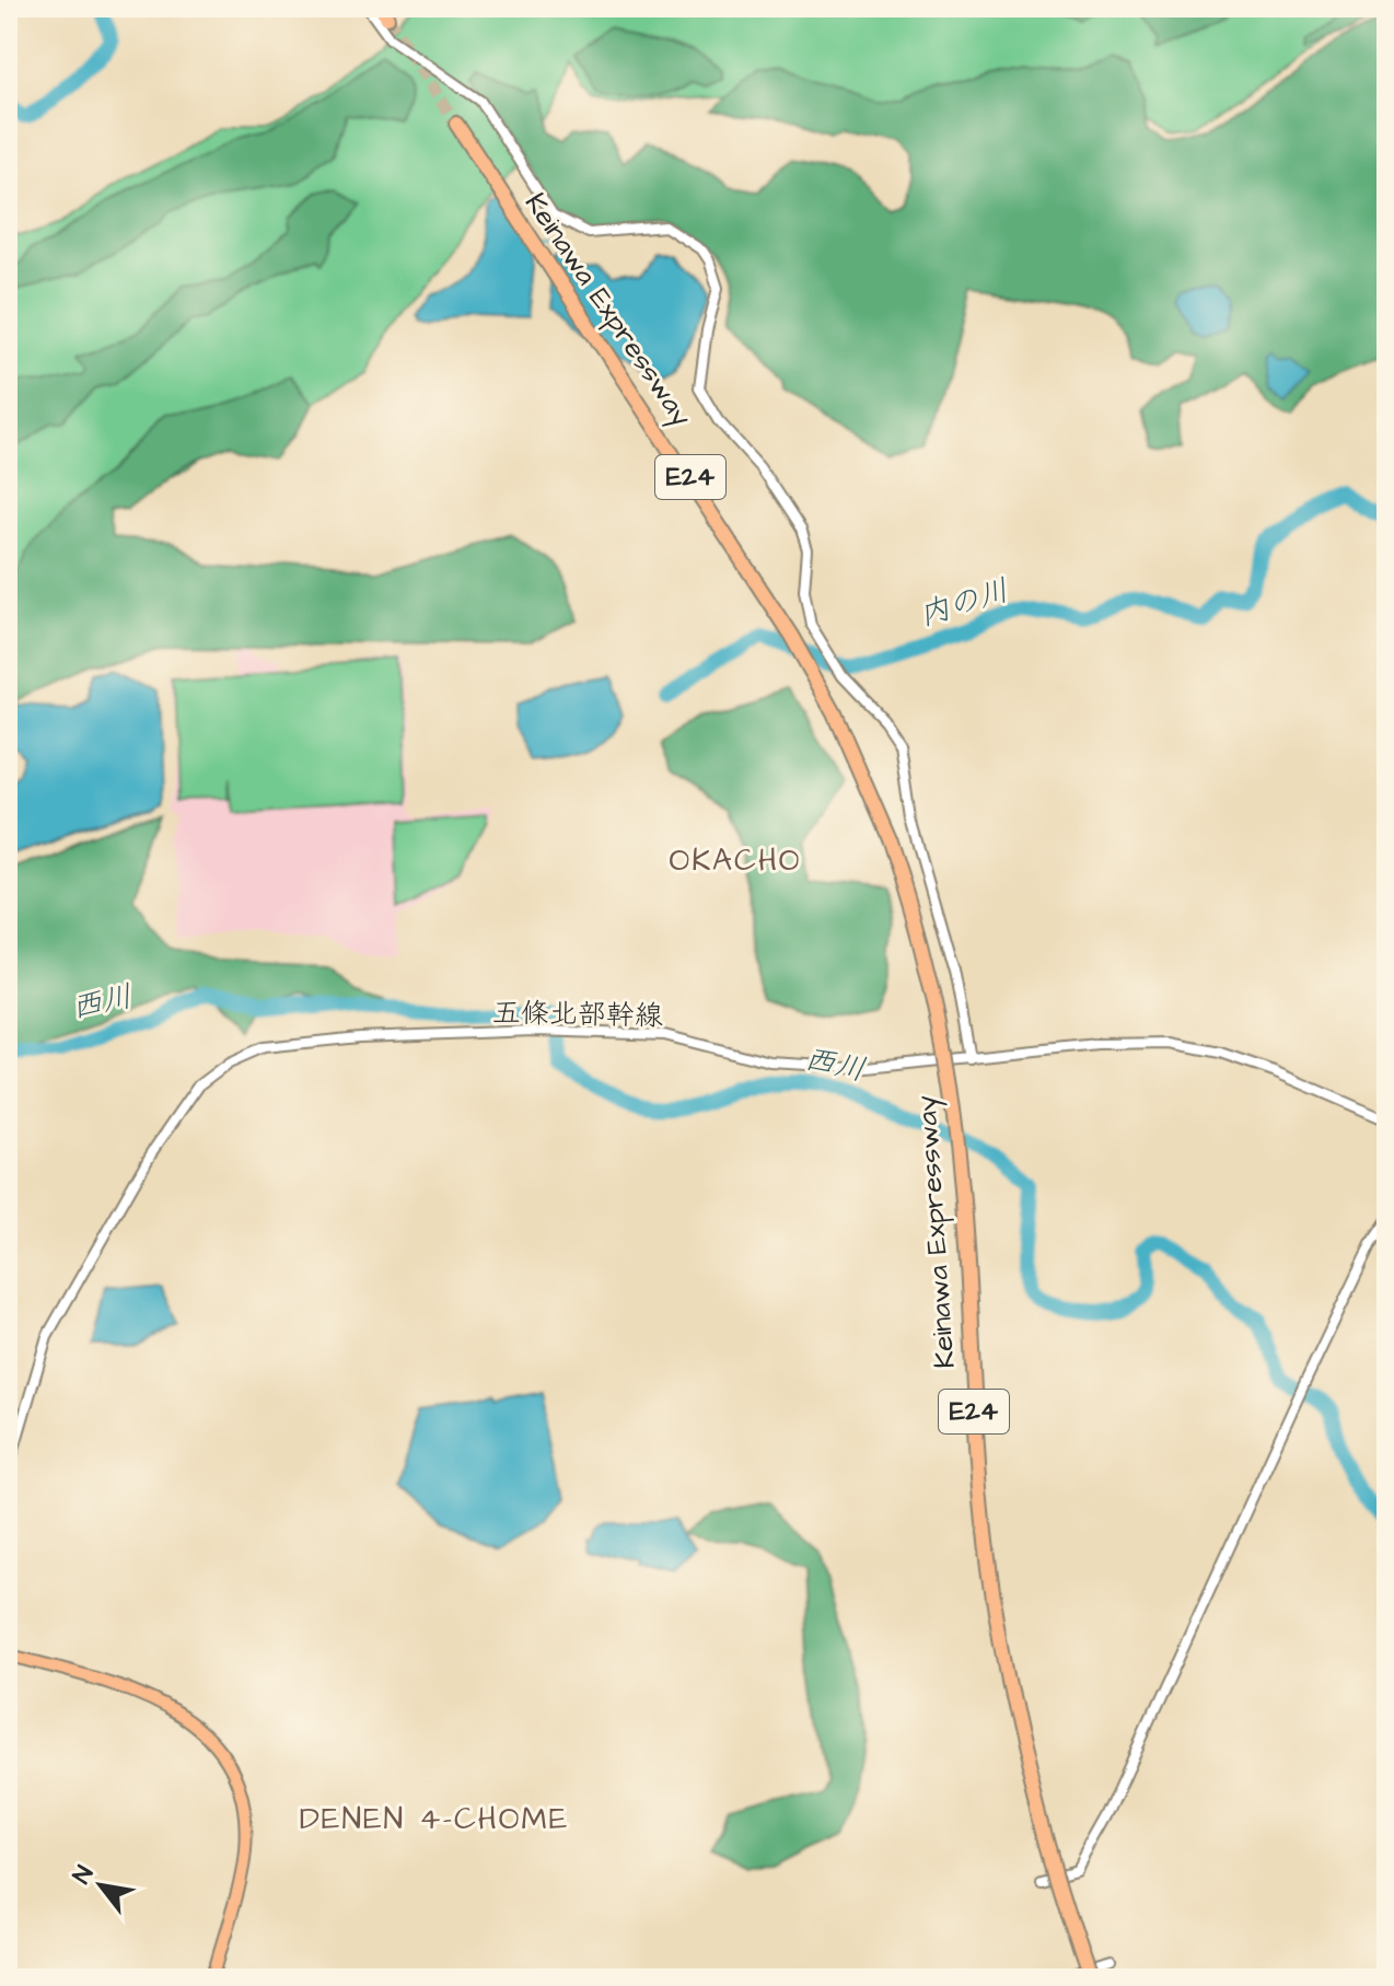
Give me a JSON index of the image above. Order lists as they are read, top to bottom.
{
  "streets": {
    "highway": ["Keinawa Expressway", "E24"],
    "street": ["五條北部幹線"]
  },
  "districts": ["OKACHO", "DENEN 4-CHOME"],
  "water": ["内の川", "西川"],
  "north": "top left"
}
